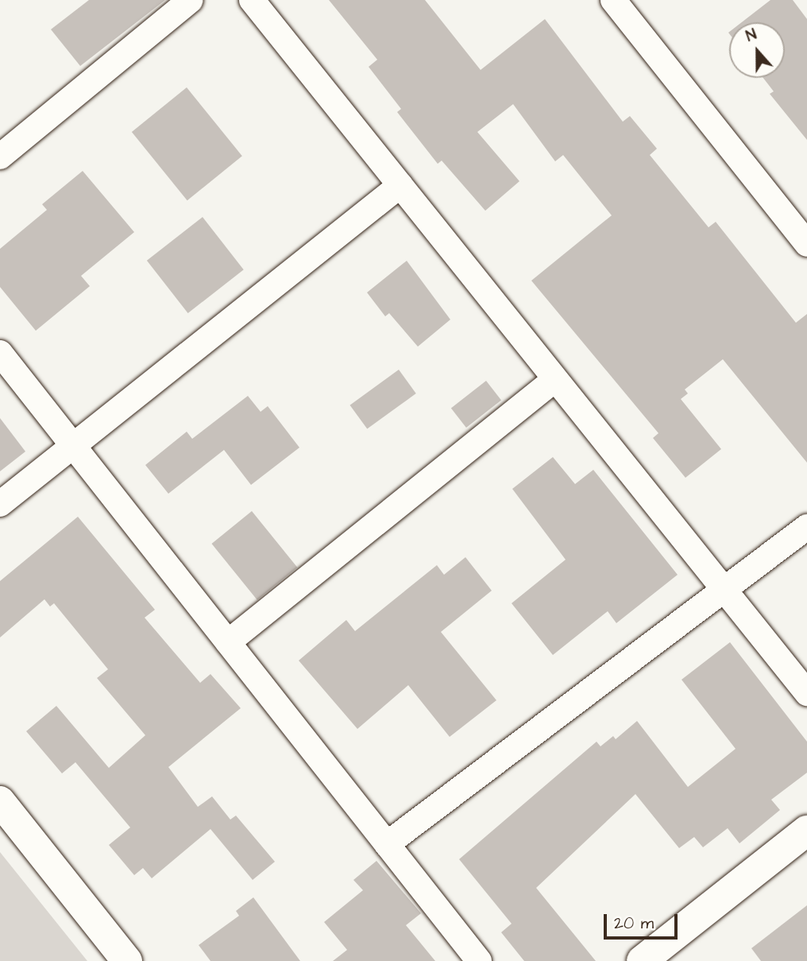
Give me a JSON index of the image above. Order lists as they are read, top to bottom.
{
  "scale_bar": "20 m",
  "north": "top"
}
